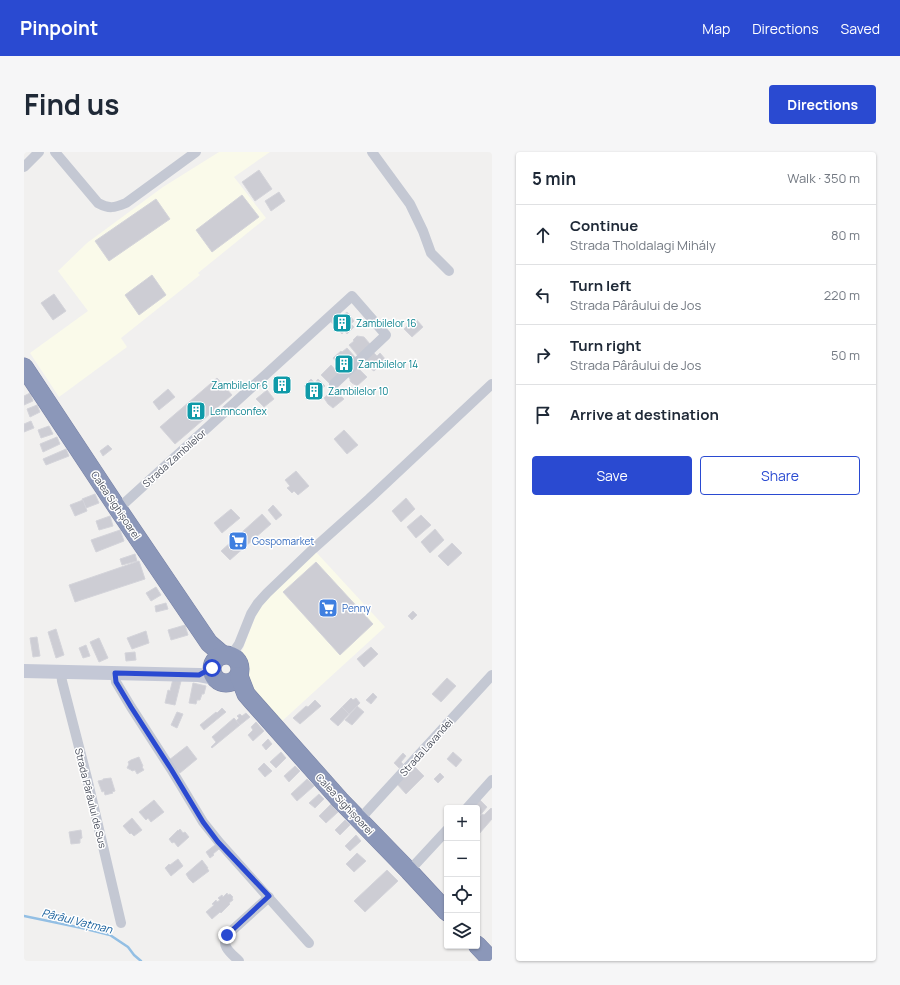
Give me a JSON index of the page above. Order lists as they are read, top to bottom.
{
  "streets": {
    "highway": ["Calea Sighișoarei"],
    "street": ["Strada Zambilelor", "Strada Lavandei", "Strada Pârâului de Sus"]
  },
  "crossings": [
    ["Strada Zambilelor", "Calea Sighișoarei"],
    ["Calea Sighișoarei", "Strada Lavandei"]
  ],
  "water": ["Pârâul Vațman"],
  "places": {
    "building": [
      "Zambilelor 16",
      "Zambilelor 14",
      "Zambilelor 6",
      "Zambilelor 10",
      "Lemnconfex"
    ],
    "supermarket": ["Gospomarket", "Penny"]
  },
  "page": {
    "header": "Pinpoint",
    "nav": ["Map", "Directions", "Saved"],
    "title": "Find us",
    "buttons": [
      "Directions",
      ["Save", "Share"]
    ],
    "heading": ["5 min", "Walk · 350 m"],
    "list": [
      ["Continue", "Strada Tholdalagi Mihály", "80 m"],
      ["Turn left", "Strada Pârâului de Jos", "220 m"],
      ["Turn right", "Strada Pârâului de Jos", "50 m"],
      "Arrive at destination"
    ],
    "map_buttons": ["+", "−"]
  }
}
